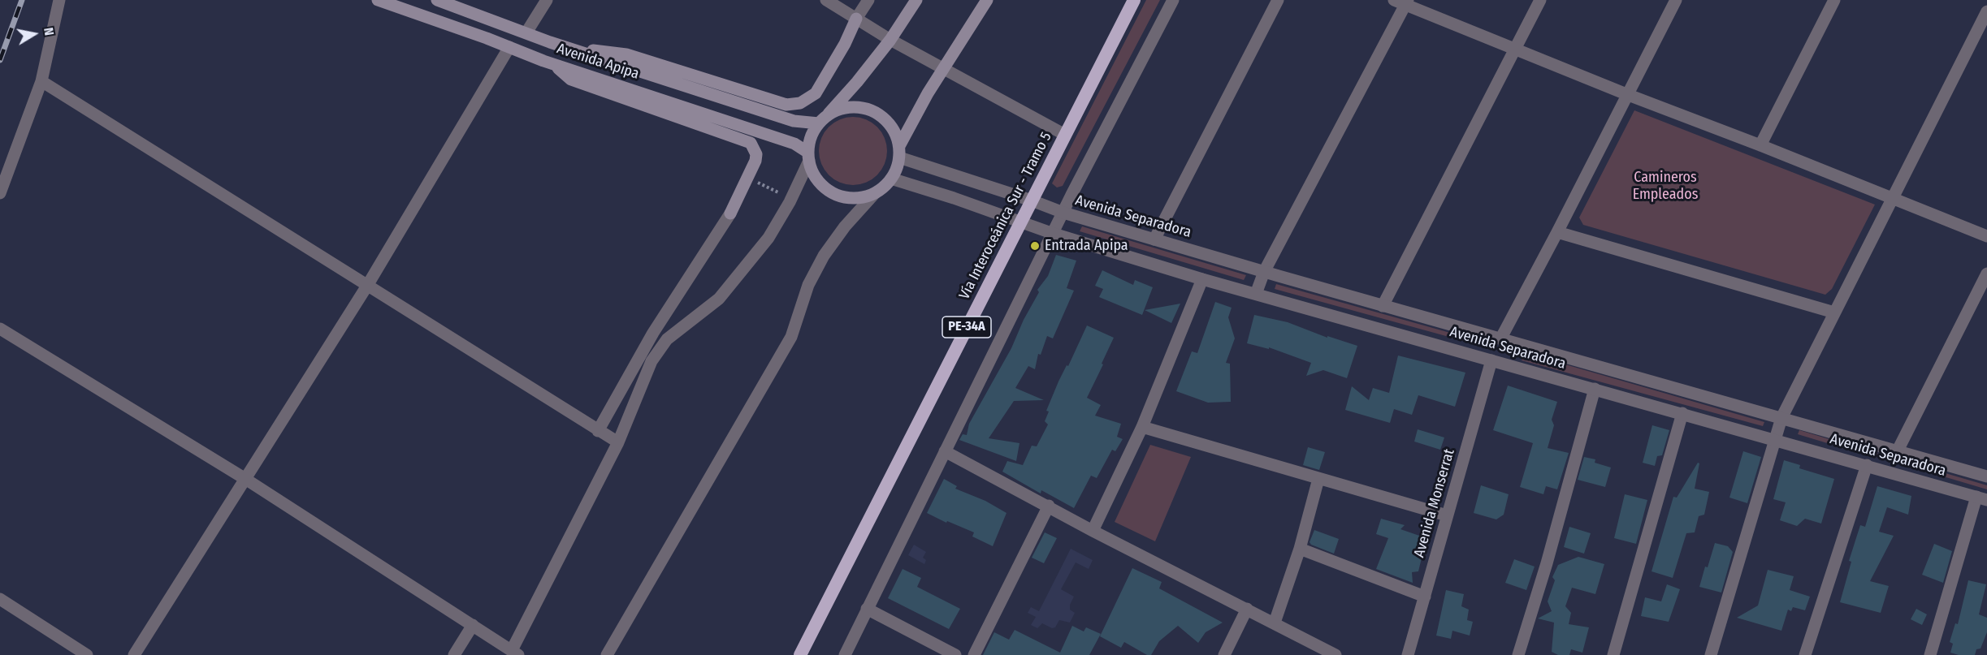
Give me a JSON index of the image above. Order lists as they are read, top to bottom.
{
  "streets": {
    "highway": ["Vía Interoceánica Sur - Tramo 5", "PE-34A"],
    "main road": ["Avenida Apipa"],
    "street": ["Avenida Separadora", "Avenida Monserrat"]
  },
  "crossings": [
    ["Vía Interoceánica Sur - Tramo 5", "Avenida Separadora"],
    ["Avenida Separadora", "Avenida Monserrat"]
  ],
  "parks": ["Camineros Empleados"],
  "places": ["Entrada Apipa"],
  "north": "right"
}
